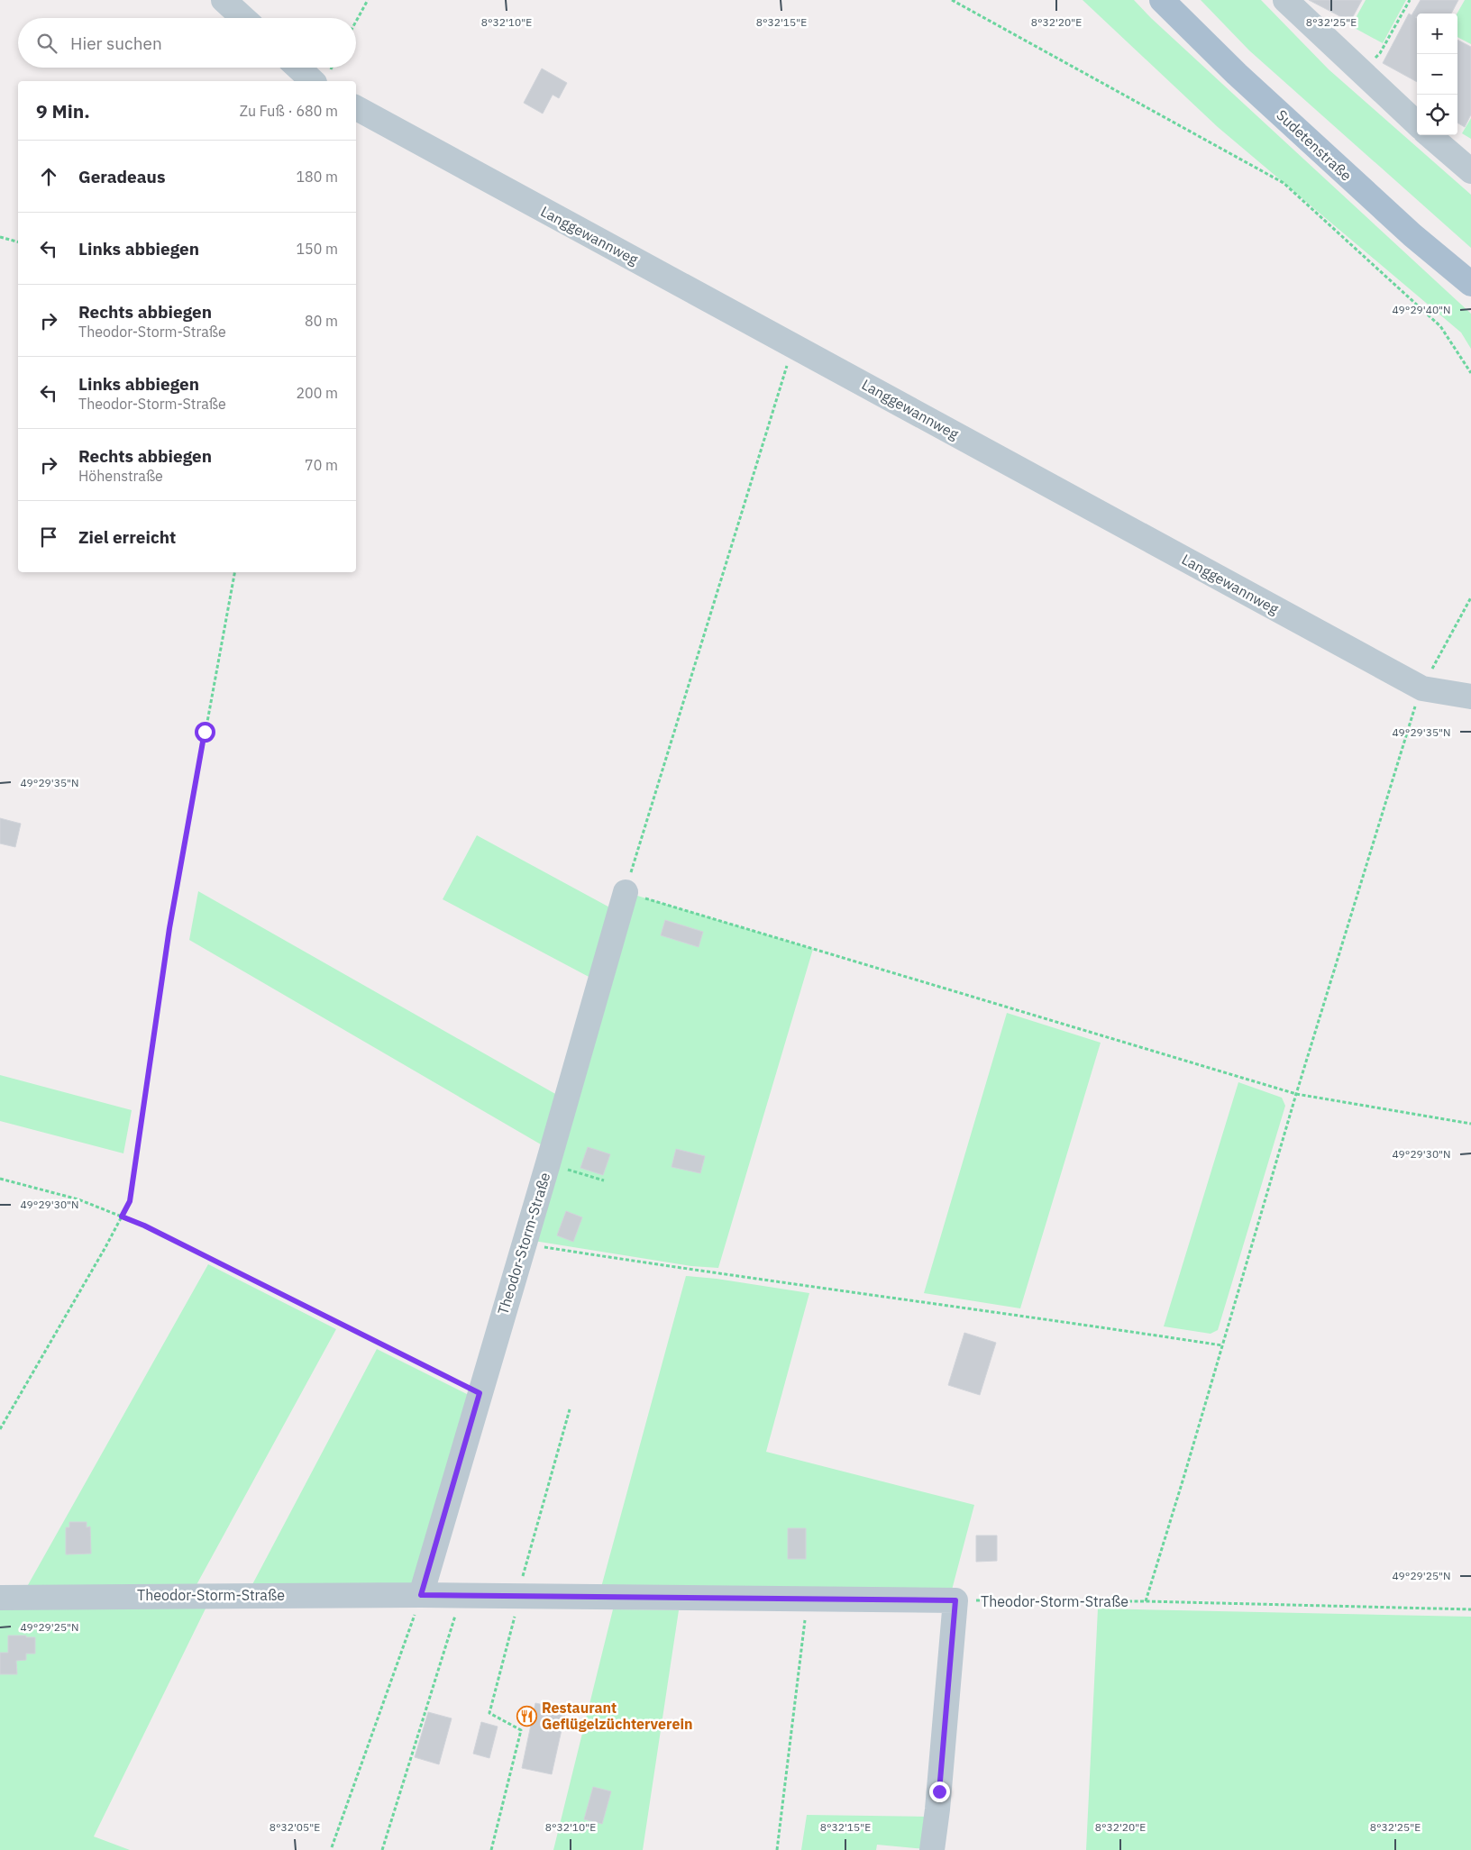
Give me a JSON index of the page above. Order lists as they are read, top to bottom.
{
  "streets": {
    "main road": ["Sudetenstraße"],
    "street": ["Langgewannweg", "Theodor-Storm-Straße"]
  },
  "places": {
    "restaurant": ["Restaurant Geflügelzüchterverein"]
  },
  "page": {
    "map_buttons": ["+", "−"],
    "search": "Hier suchen",
    "heading": ["9 Min.", "Zu Fuß · 680 m"],
    "list": [
      ["Geradeaus", "180 m"],
      ["Links abbiegen", "150 m"],
      ["Rechts abbiegen", "Theodor-Storm-Straße", "80 m"],
      ["Links abbiegen", "Theodor-Storm-Straße", "200 m"],
      ["Rechts abbiegen", "Höhenstraße", "70 m"],
      "Ziel erreicht"
    ]
  },
  "coordinates": [
    "8°32'10\"E",
    "8°32'15\"E",
    "8°32'20\"E",
    "8°32'25\"E",
    "49°29'40\"N",
    "49°29'35\"N",
    "49°29'30\"N",
    "49°29'25\"N",
    "8°32'05\"E"
  ]
}
